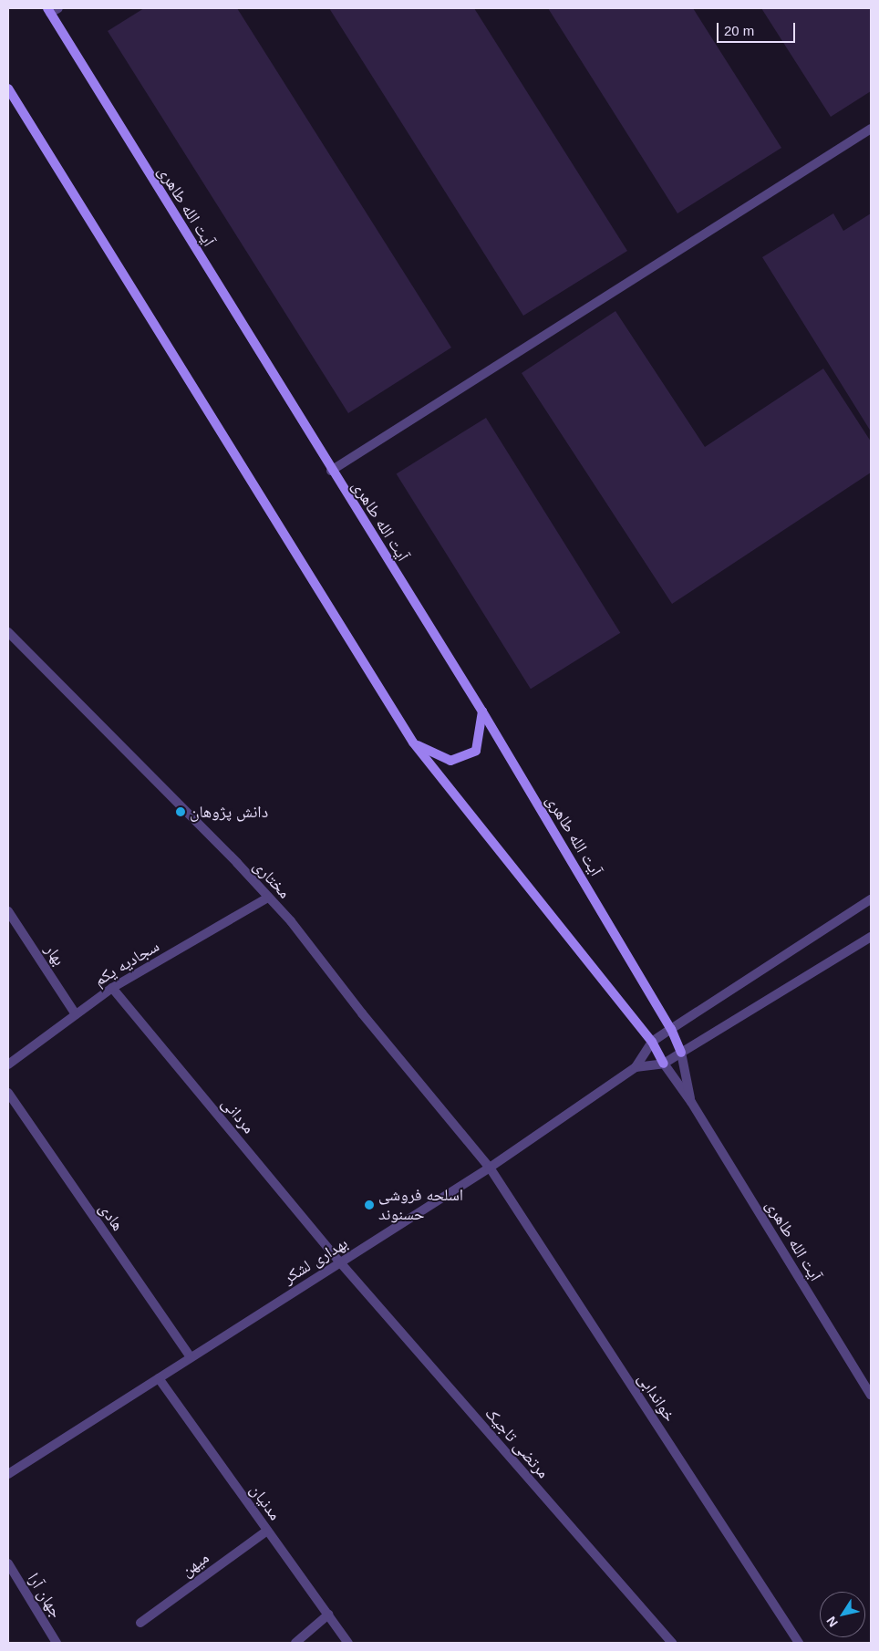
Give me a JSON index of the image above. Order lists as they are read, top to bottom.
{
  "streets": {
    "main road": ["آیت الله طاهری"],
    "street": [
      "مختاری",
      "بهار",
      "سجادیه یکم",
      "مردانی",
      "هادی",
      "بهداری لشکر",
      "خواندابی",
      "مرتضی تاجیک",
      "مدنیان",
      "میهن",
      "جهان آرا"
    ]
  },
  "crossings": [
    ["آیت الله طاهری", "بهداری لشکر"],
    ["مختاری", "سجادیه یکم"],
    ["مختاری", "بهداری لشکر"],
    ["مختاری", "خواندابی"],
    ["بهار", "سجادیه یکم"],
    ["سجادیه یکم", "مردانی"],
    ["مردانی", "بهداری لشکر"],
    ["مردانی", "مرتضی تاجیک"],
    ["هادی", "بهداری لشکر"],
    ["بهداری لشکر", "خواندابی"],
    ["بهداری لشکر", "مرتضی تاجیک"],
    ["بهداری لشکر", "مدنیان"],
    ["مدنیان", "میهن"]
  ],
  "places": ["دانش پژوهان", "اسلحه فروشی حسنوند"],
  "scale_bar": "20 m",
  "north": "bottom left"
}
